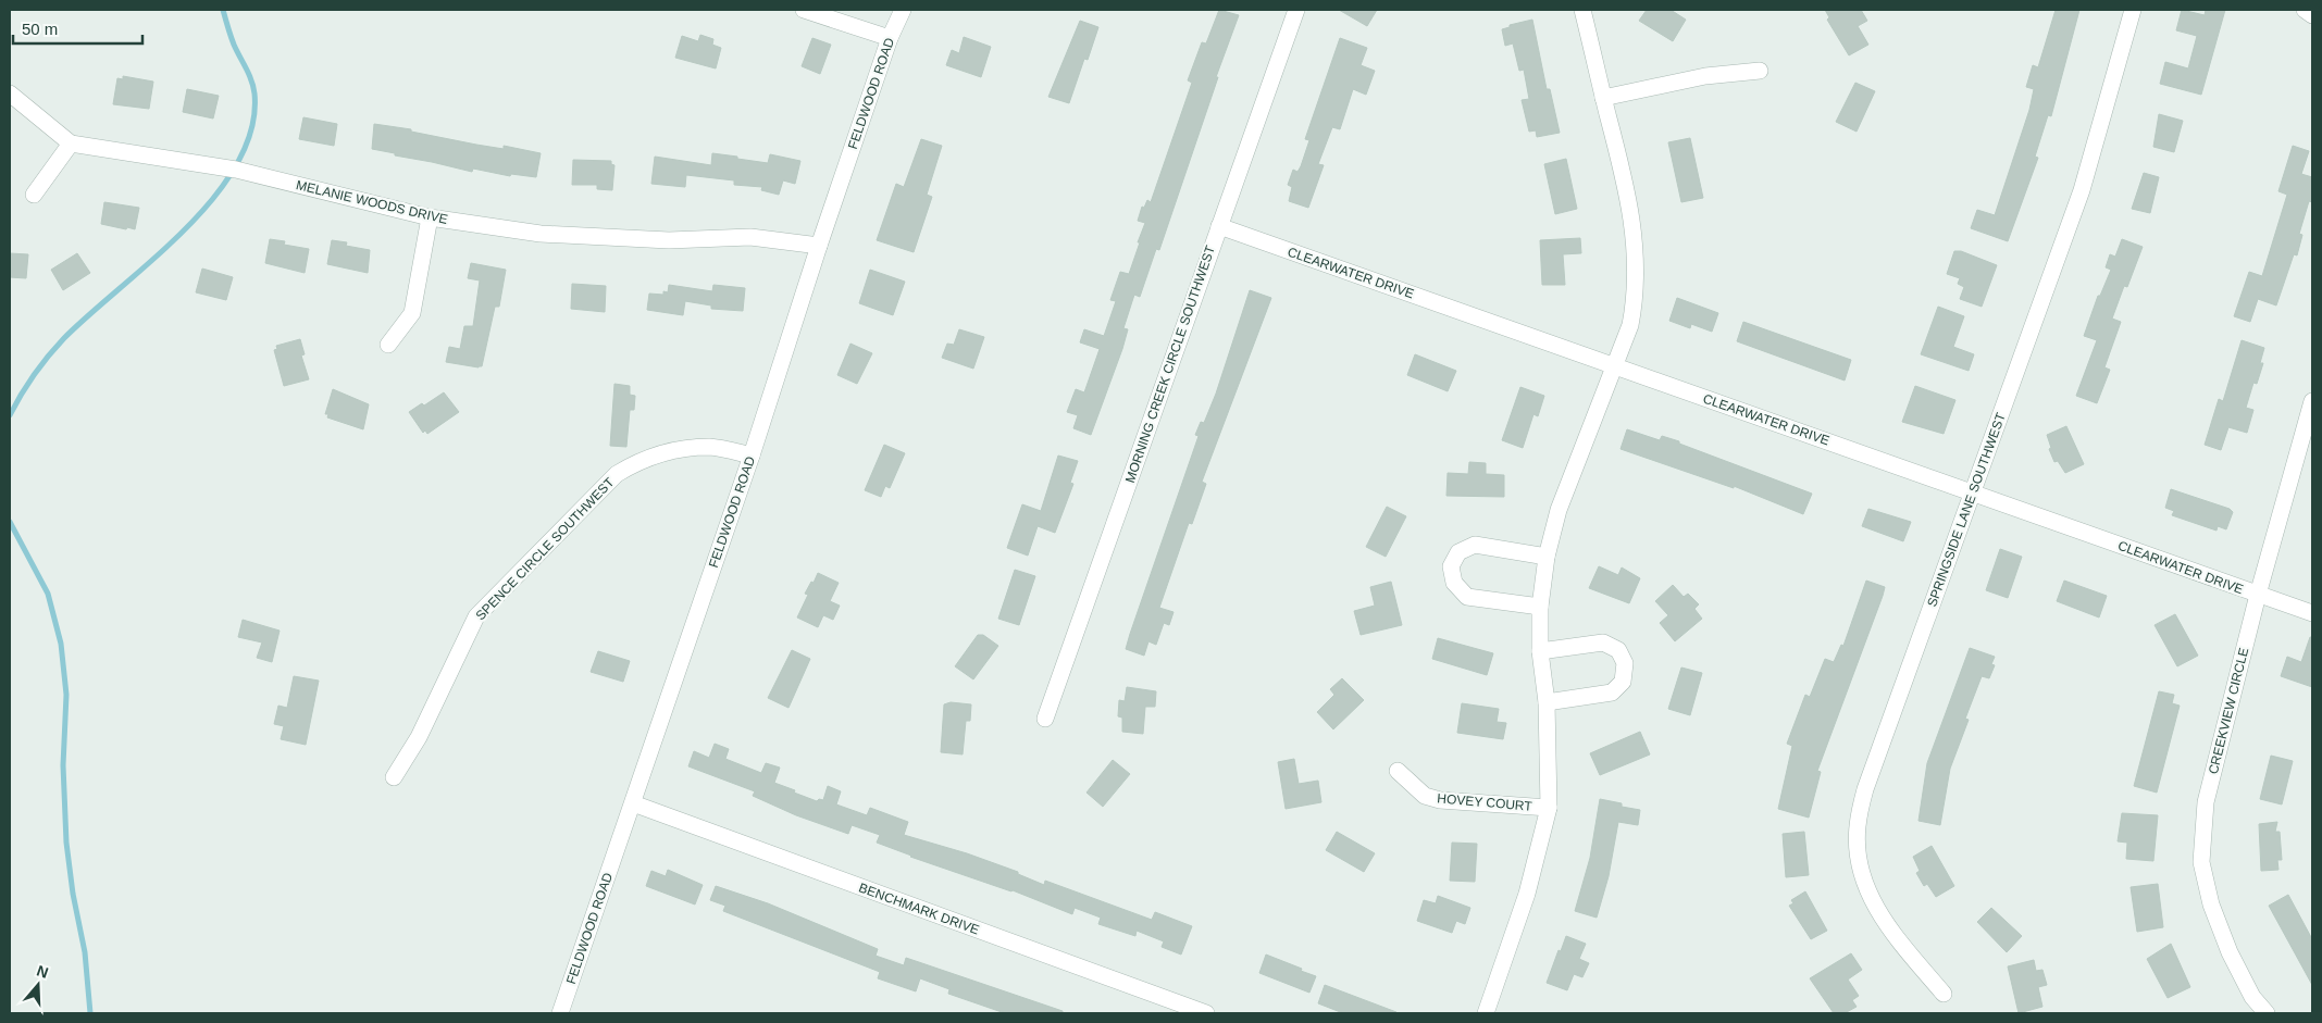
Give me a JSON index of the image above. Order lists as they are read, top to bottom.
{
  "streets": {
    "street": [
      "FELDWOOD ROAD",
      "MELANIE WOODS DRIVE",
      "CLEARWATER DRIVE",
      "MORNING CREEK CIRCLE SOUTHWEST",
      "SPRINGSIDE LANE SOUTHWEST",
      "SPENCE CIRCLE SOUTHWEST",
      "CREEKVIEW CIRCLE",
      "HOVEY COURT",
      "BENCHMARK DRIVE"
    ]
  },
  "crossings": [
    ["FELDWOOD ROAD", "MELANIE WOODS DRIVE"],
    ["FELDWOOD ROAD", "SPENCE CIRCLE SOUTHWEST"],
    ["FELDWOOD ROAD", "BENCHMARK DRIVE"],
    ["CLEARWATER DRIVE", "MORNING CREEK CIRCLE SOUTHWEST"],
    ["CLEARWATER DRIVE", "SPRINGSIDE LANE SOUTHWEST"],
    ["CLEARWATER DRIVE", "CREEKVIEW CIRCLE"]
  ],
  "scale_bar": "50 m",
  "north": "top"
}
